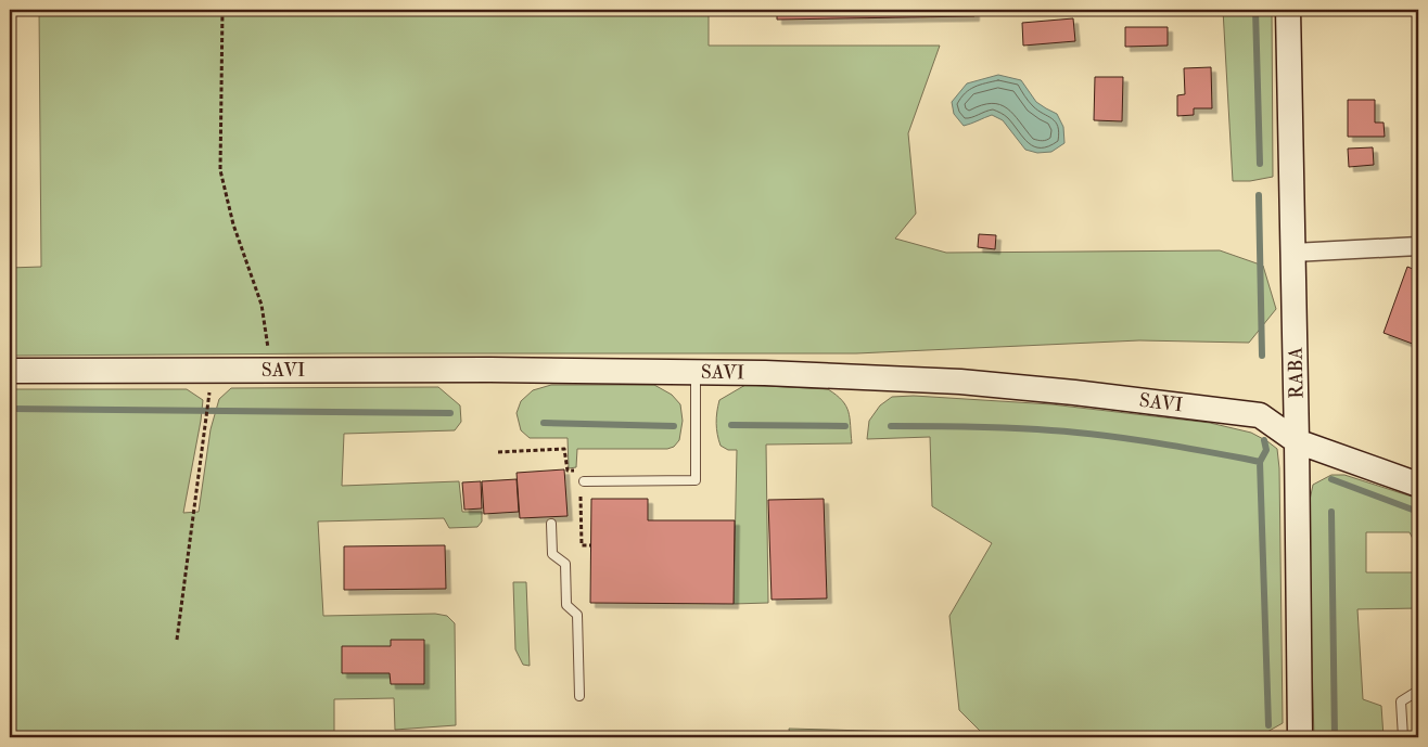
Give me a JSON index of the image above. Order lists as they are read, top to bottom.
{
  "streets": {
    "street": ["SAVI", "RABA"]
  },
  "crossings": [
    ["SAVI", "RABA"]
  ]
}
